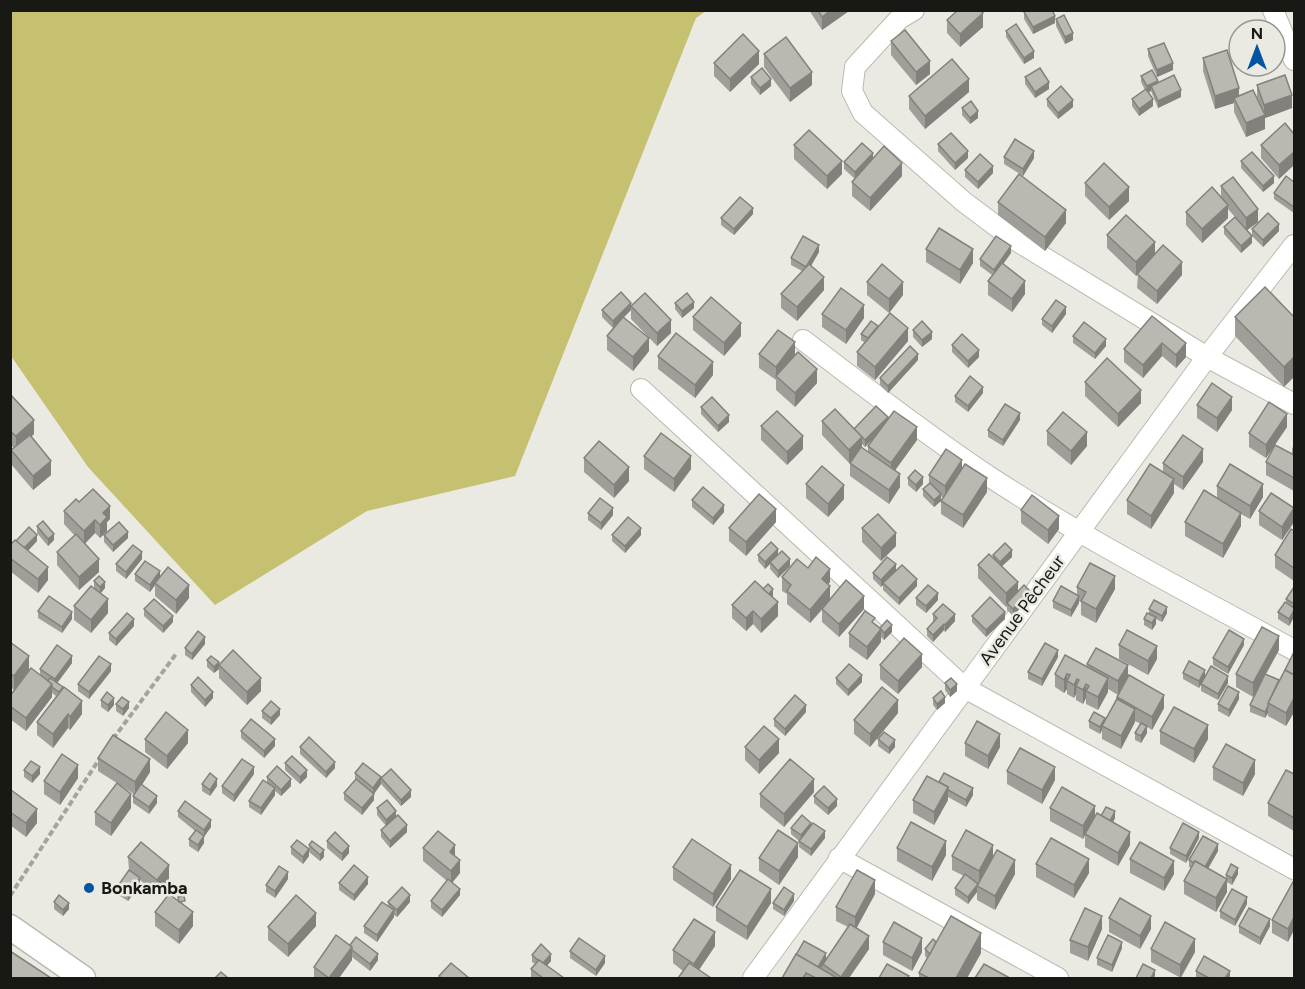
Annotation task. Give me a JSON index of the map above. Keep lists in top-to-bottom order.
{
  "streets": {
    "street": ["Avenue Pêcheur"]
  },
  "places": ["Bonkamba"],
  "north": "top"
}
